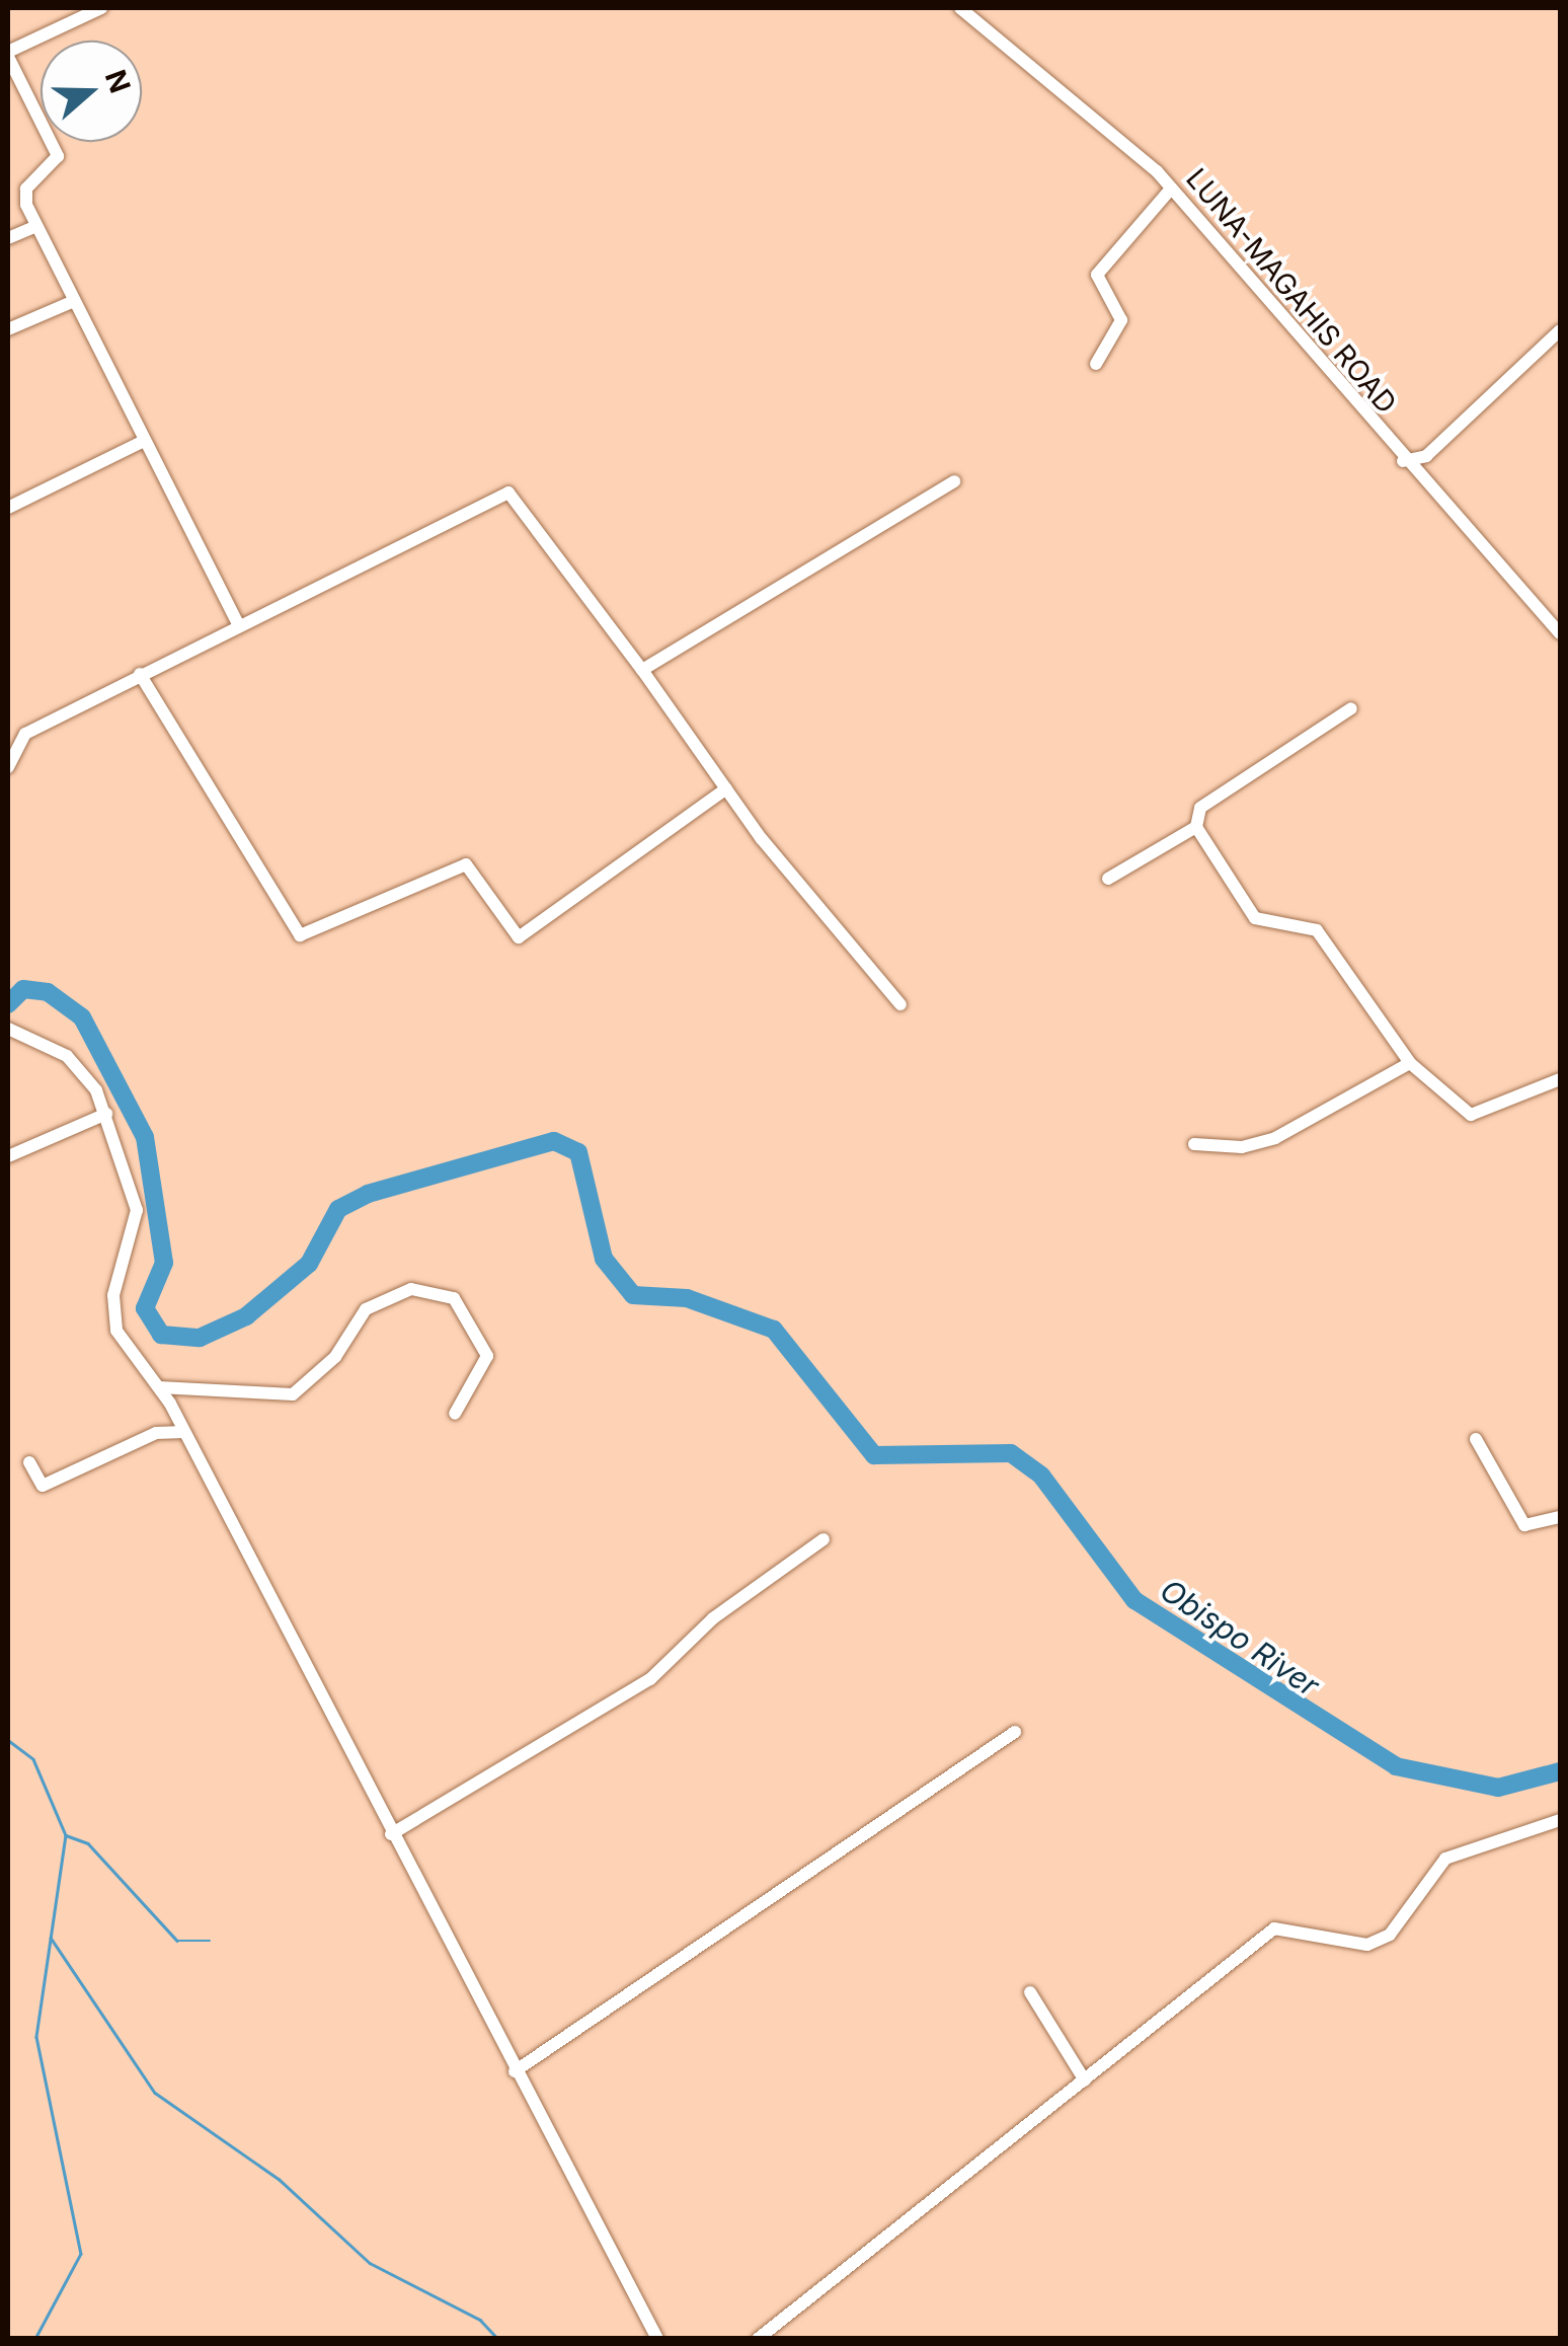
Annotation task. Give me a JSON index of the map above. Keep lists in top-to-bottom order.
{
  "streets": {
    "street": ["LUNA-MAGAHIS ROAD"]
  },
  "water": ["Obispo River"],
  "north": "right"
}
